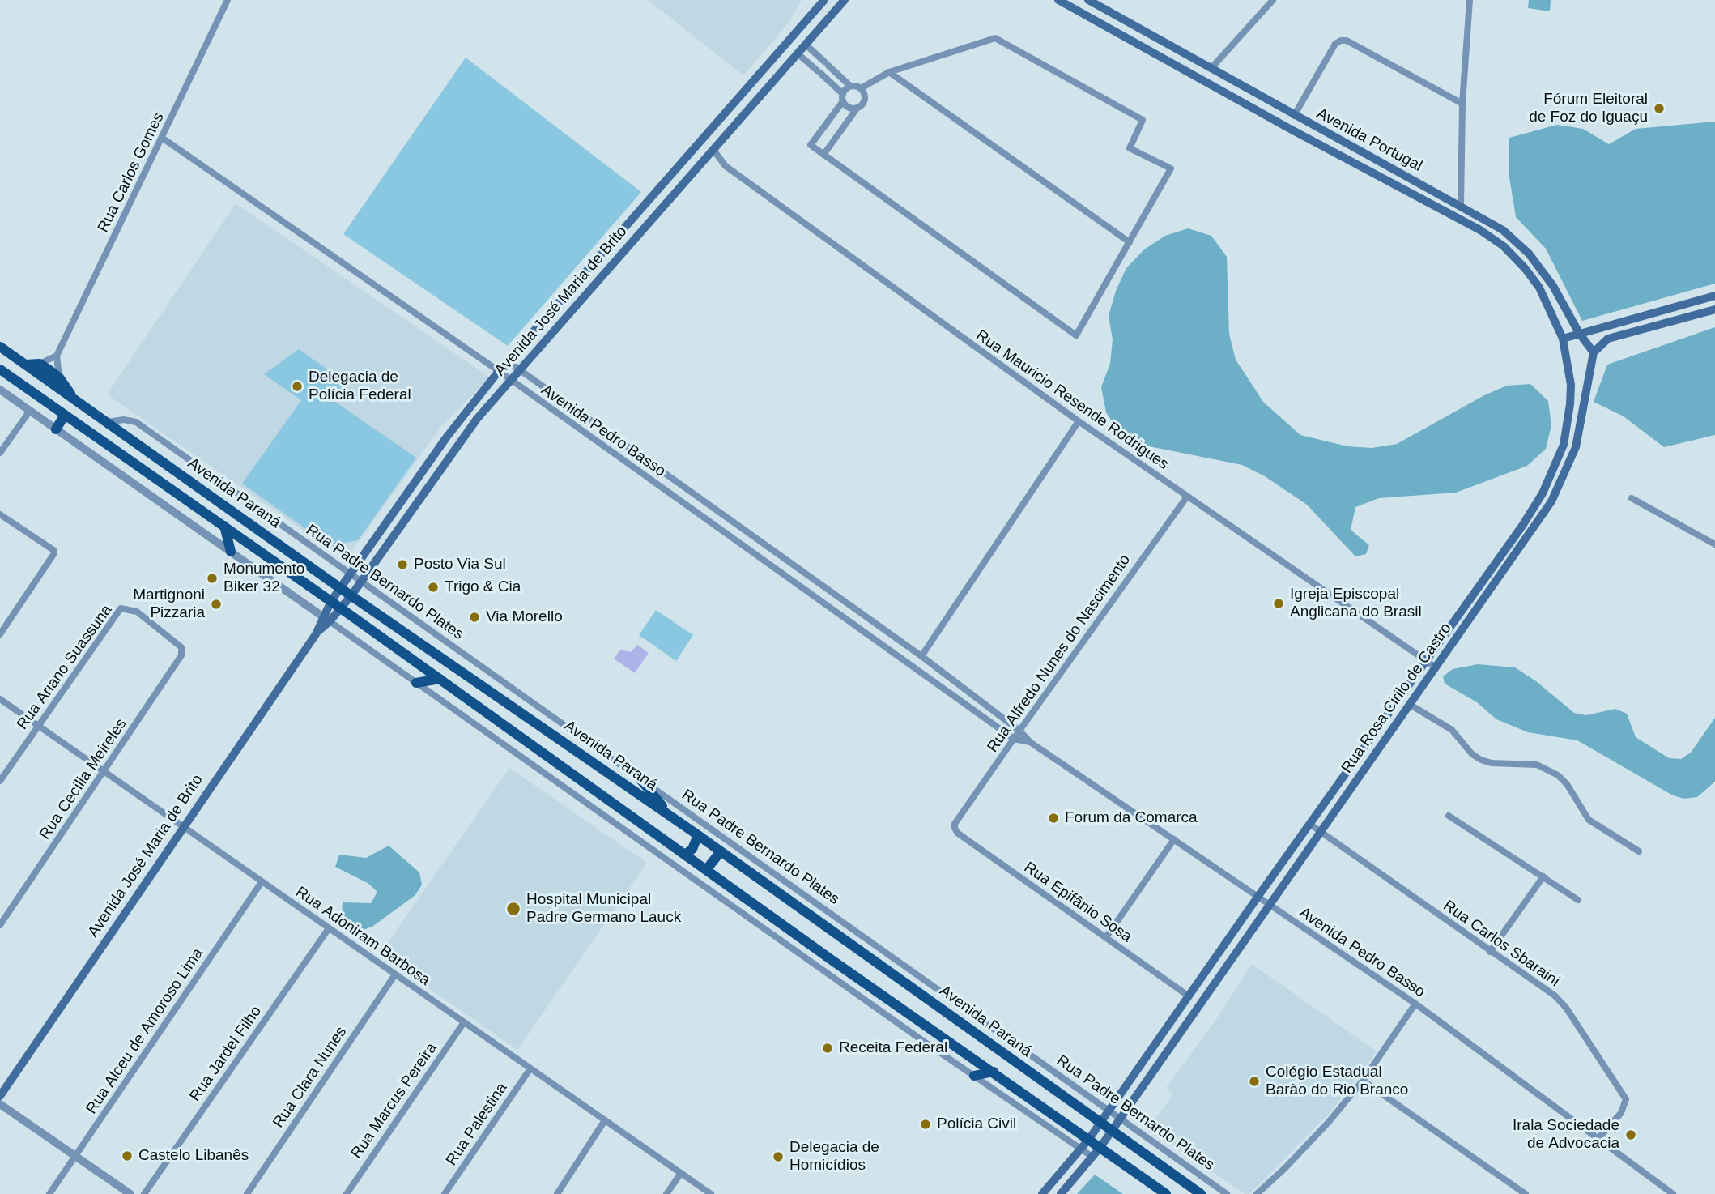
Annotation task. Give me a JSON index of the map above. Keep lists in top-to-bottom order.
{
  "streets": {
    "main road": [
      "Avenida Portugal",
      "Avenida José Maria de Brito",
      "Avenida Paraná",
      "Rua Rosa Cirilo de Castro"
    ],
    "street": [
      "Rua Carlos Gomes",
      "Rua Mauricio Resende Rodrigues",
      "Avenida Pedro Basso",
      "Rua Padre Bernardo Plates",
      "Rua Alfredo Nunes do Nascimento",
      "Rua Ariano Suassuna",
      "Rua Cecília Meireles",
      "Rua Epifânio Sosa",
      "Rua Adoniram Barbosa",
      "Rua Carlos Sbaraini",
      "Rua Alceu de Amoroso Lima",
      "Rua Jardel Filho",
      "Rua Clara Nunes",
      "Rua Marcus Pereira",
      "Rua Palestina"
    ]
  },
  "crossings": [
    ["Avenida Portugal", "Rua Mauricio Resende Rodrigues"],
    ["Avenida Portugal", "Avenida Pedro Basso"],
    ["Avenida Portugal", "Avenida Paraná"],
    ["Avenida Portugal", "Rua Padre Bernardo Plates"],
    ["Avenida Portugal", "Rua Rosa Cirilo de Castro"],
    ["Avenida Portugal", "Rua Epifânio Sosa"],
    ["Avenida Portugal", "Rua Carlos Sbaraini"],
    ["Rua Carlos Gomes", "Avenida Pedro Basso"],
    ["Avenida José Maria de Brito", "Rua Mauricio Resende Rodrigues"],
    ["Avenida José Maria de Brito", "Avenida Pedro Basso"],
    ["Avenida José Maria de Brito", "Avenida Paraná"],
    ["Avenida José Maria de Brito", "Rua Padre Bernardo Plates"],
    ["Avenida José Maria de Brito", "Rua Adoniram Barbosa"],
    ["Rua Mauricio Resende Rodrigues", "Rua Alfredo Nunes do Nascimento"],
    ["Rua Mauricio Resende Rodrigues", "Rua Rosa Cirilo de Castro"],
    ["Avenida Pedro Basso", "Rua Alfredo Nunes do Nascimento"],
    ["Avenida Pedro Basso", "Rua Rosa Cirilo de Castro"],
    ["Avenida Pedro Basso", "Rua Carlos Sbaraini"],
    ["Avenida Paraná", "Rua Padre Bernardo Plates"],
    ["Avenida Paraná", "Rua Rosa Cirilo de Castro"],
    ["Rua Padre Bernardo Plates", "Rua Rosa Cirilo de Castro"],
    ["Rua Alfredo Nunes do Nascimento", "Rua Epifânio Sosa"],
    ["Rua Ariano Suassuna", "Rua Cecília Meireles"],
    ["Rua Ariano Suassuna", "Rua Adoniram Barbosa"],
    ["Rua Rosa Cirilo de Castro", "Rua Carlos Sbaraini"],
    ["Rua Cecília Meireles", "Rua Adoniram Barbosa"],
    ["Rua Adoniram Barbosa", "Rua Alceu de Amoroso Lima"],
    ["Rua Adoniram Barbosa", "Rua Jardel Filho"],
    ["Rua Adoniram Barbosa", "Rua Clara Nunes"],
    ["Rua Adoniram Barbosa", "Rua Marcus Pereira"],
    ["Rua Adoniram Barbosa", "Rua Palestina"]
  ],
  "places": [
    "Fórum Eleitoral de Foz do Iguaçu",
    "Delegacia de Polícia Federal",
    "Posto Via Sul",
    "Monumento Biker 32",
    "Trigo & Cia",
    "Igreja Episcopal Anglicana do Brasil",
    "Martignoni Pizzaria",
    "Via Morello",
    "Forum da Comarca",
    "Hospital Municipal Padre Germano Lauck",
    "Receita Federal",
    "Colégio Estadual Barão do Rio Branco",
    "Polícia Civil",
    "Irala Sociedade de Advocacia",
    "Castelo Libanês",
    "Delegacia de Homicídios"
  ]
}
